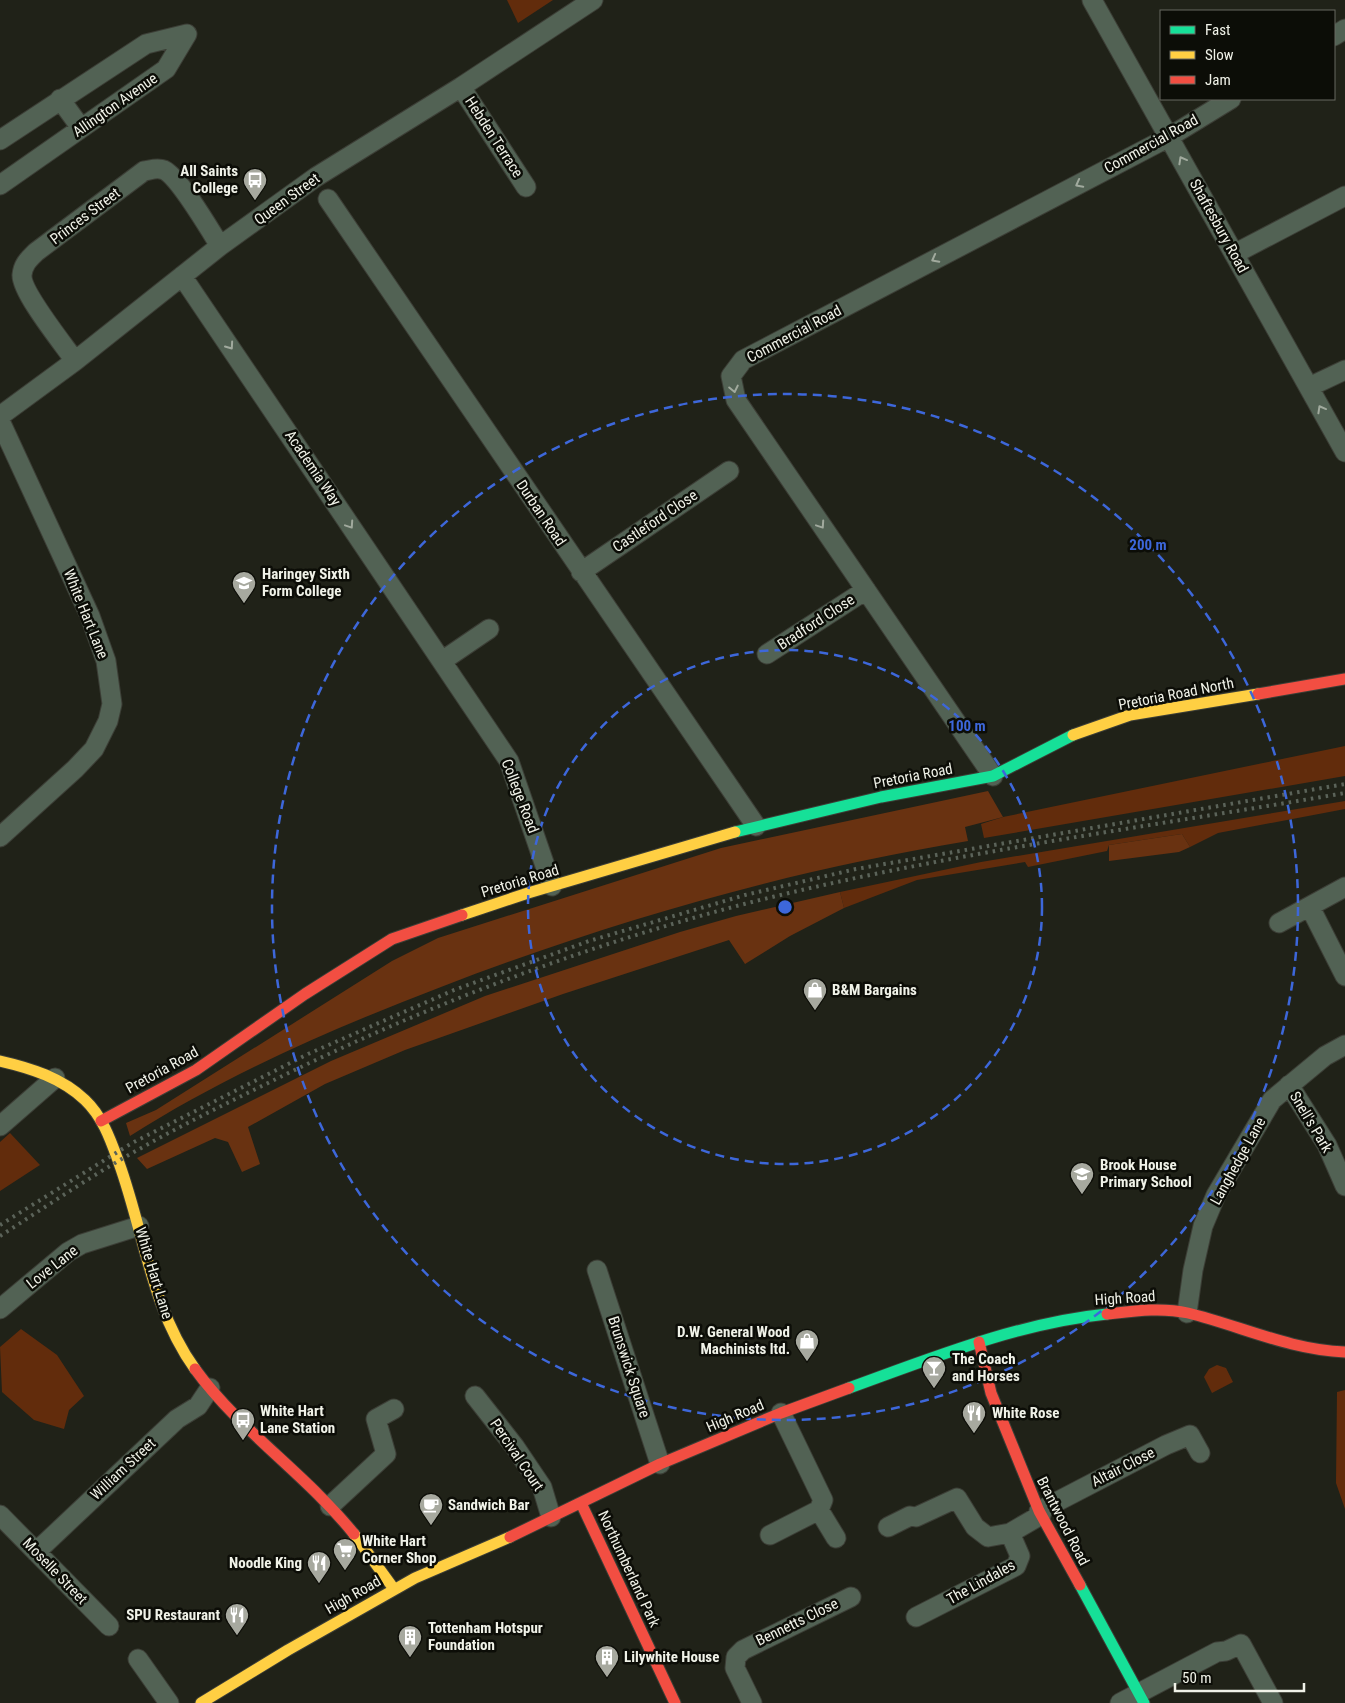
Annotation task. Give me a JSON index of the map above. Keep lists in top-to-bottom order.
{
  "streets": {
    "street": [
      "Allington Avenue",
      "Hebden Terrace",
      "Commercial Road",
      "Queen Street",
      "Princes Street",
      "Shaftesbury Road",
      "Academia Way",
      "Durban Road",
      "Castleford Close",
      "White Hart Lane",
      "Bradford Close",
      "Pretoria Road North",
      "Pretoria Road",
      "College Road",
      "Snell's Park",
      "Langhedge Lane",
      "Love Lane",
      "High Road",
      "Brunswick Square",
      "Percival Court",
      "Altair Close",
      "William Street",
      "Brantwood Road",
      "Northumberland Park",
      "Moselle Street",
      "The Lindales",
      "Bennetts Close"
    ]
  },
  "crossings": [
    ["Hebden Terrace", "Queen Street"],
    ["Commercial Road", "Shaftesbury Road"],
    ["Commercial Road", "Bradford Close"],
    ["Commercial Road", "Pretoria Road North"],
    ["Commercial Road", "Pretoria Road"],
    ["Queen Street", "Princes Street"],
    ["Queen Street", "Academia Way"],
    ["Academia Way", "College Road"],
    ["Durban Road", "Castleford Close"],
    ["Durban Road", "Pretoria Road"],
    ["White Hart Lane", "Pretoria Road"],
    ["White Hart Lane", "Love Lane"],
    ["White Hart Lane", "High Road"],
    ["White Hart Lane", "William Street"],
    ["Pretoria Road North", "Pretoria Road"],
    ["Pretoria Road", "College Road"],
    ["Snell's Park", "Langhedge Lane"],
    ["Langhedge Lane", "High Road"],
    ["High Road", "Brunswick Square"],
    ["High Road", "Percival Court"],
    ["High Road", "Brantwood Road"],
    ["High Road", "Northumberland Park"],
    ["Altair Close", "Brantwood Road"],
    ["William Street", "Moselle Street"]
  ],
  "one_way": ["Shaftesbury Road", "Academia Way"],
  "places": {
    "bus stop": ["All Saints College", "White Hart Lane Station"],
    "school or university": ["Haringey Sixth Form College", "Brook House Primary School"],
    "shop": ["B&M Bargains", "D.W. General Wood Machinists ltd."],
    "bar": ["The Coach and Horses"],
    "restaurant": ["White Rose", "Noodle King", "SPU Restaurant"],
    "cafe": ["Sandwich Bar"],
    "supermarket": ["White Hart Corner Shop"],
    "building": ["Tottenham Hotspur Foundation", "Lilywhite House"]
  },
  "legend": ["Fast", "Slow", "Jam"],
  "scale_bar": "50 m",
  "rings": ["200 m", "100 m"]
}
